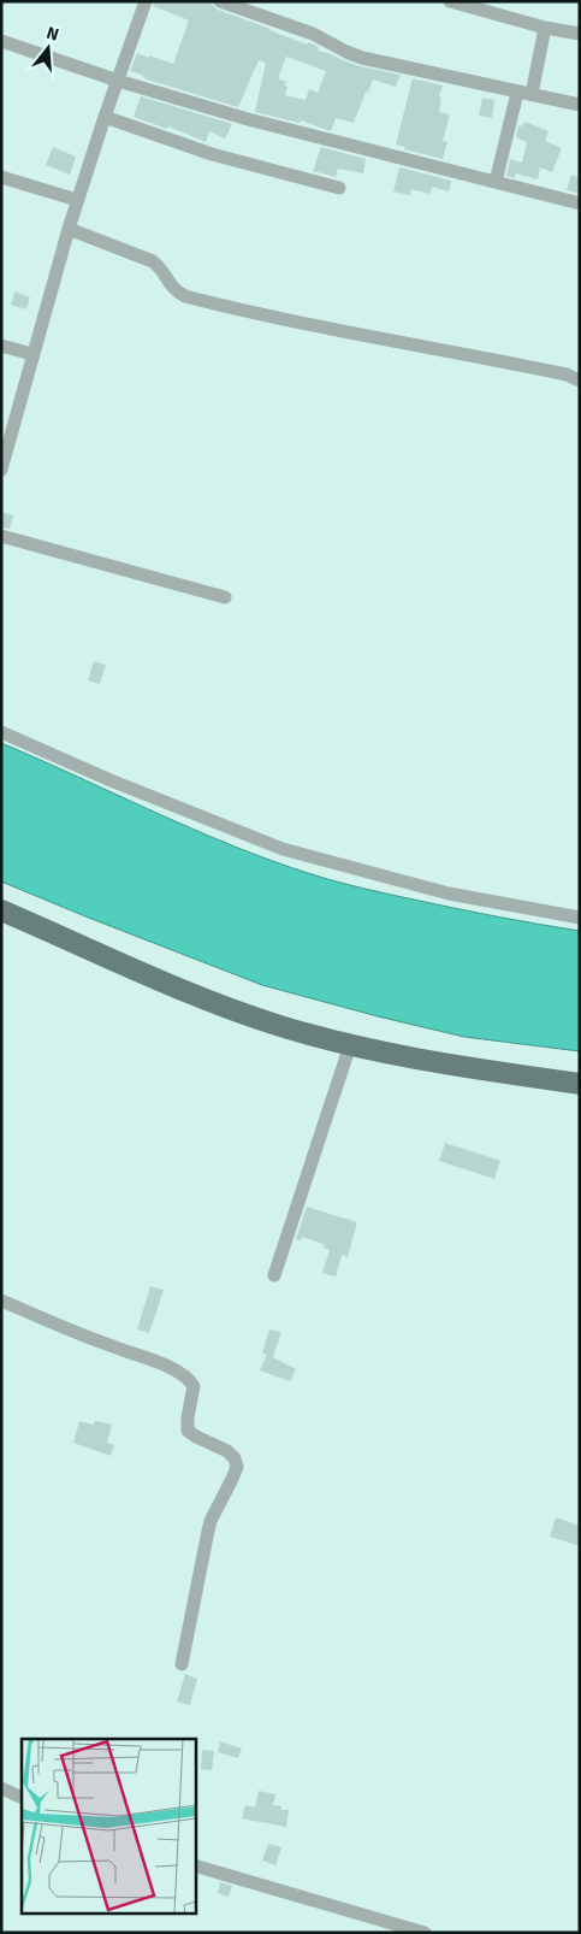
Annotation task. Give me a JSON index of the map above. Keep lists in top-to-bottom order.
{
  "north": "top"
}
